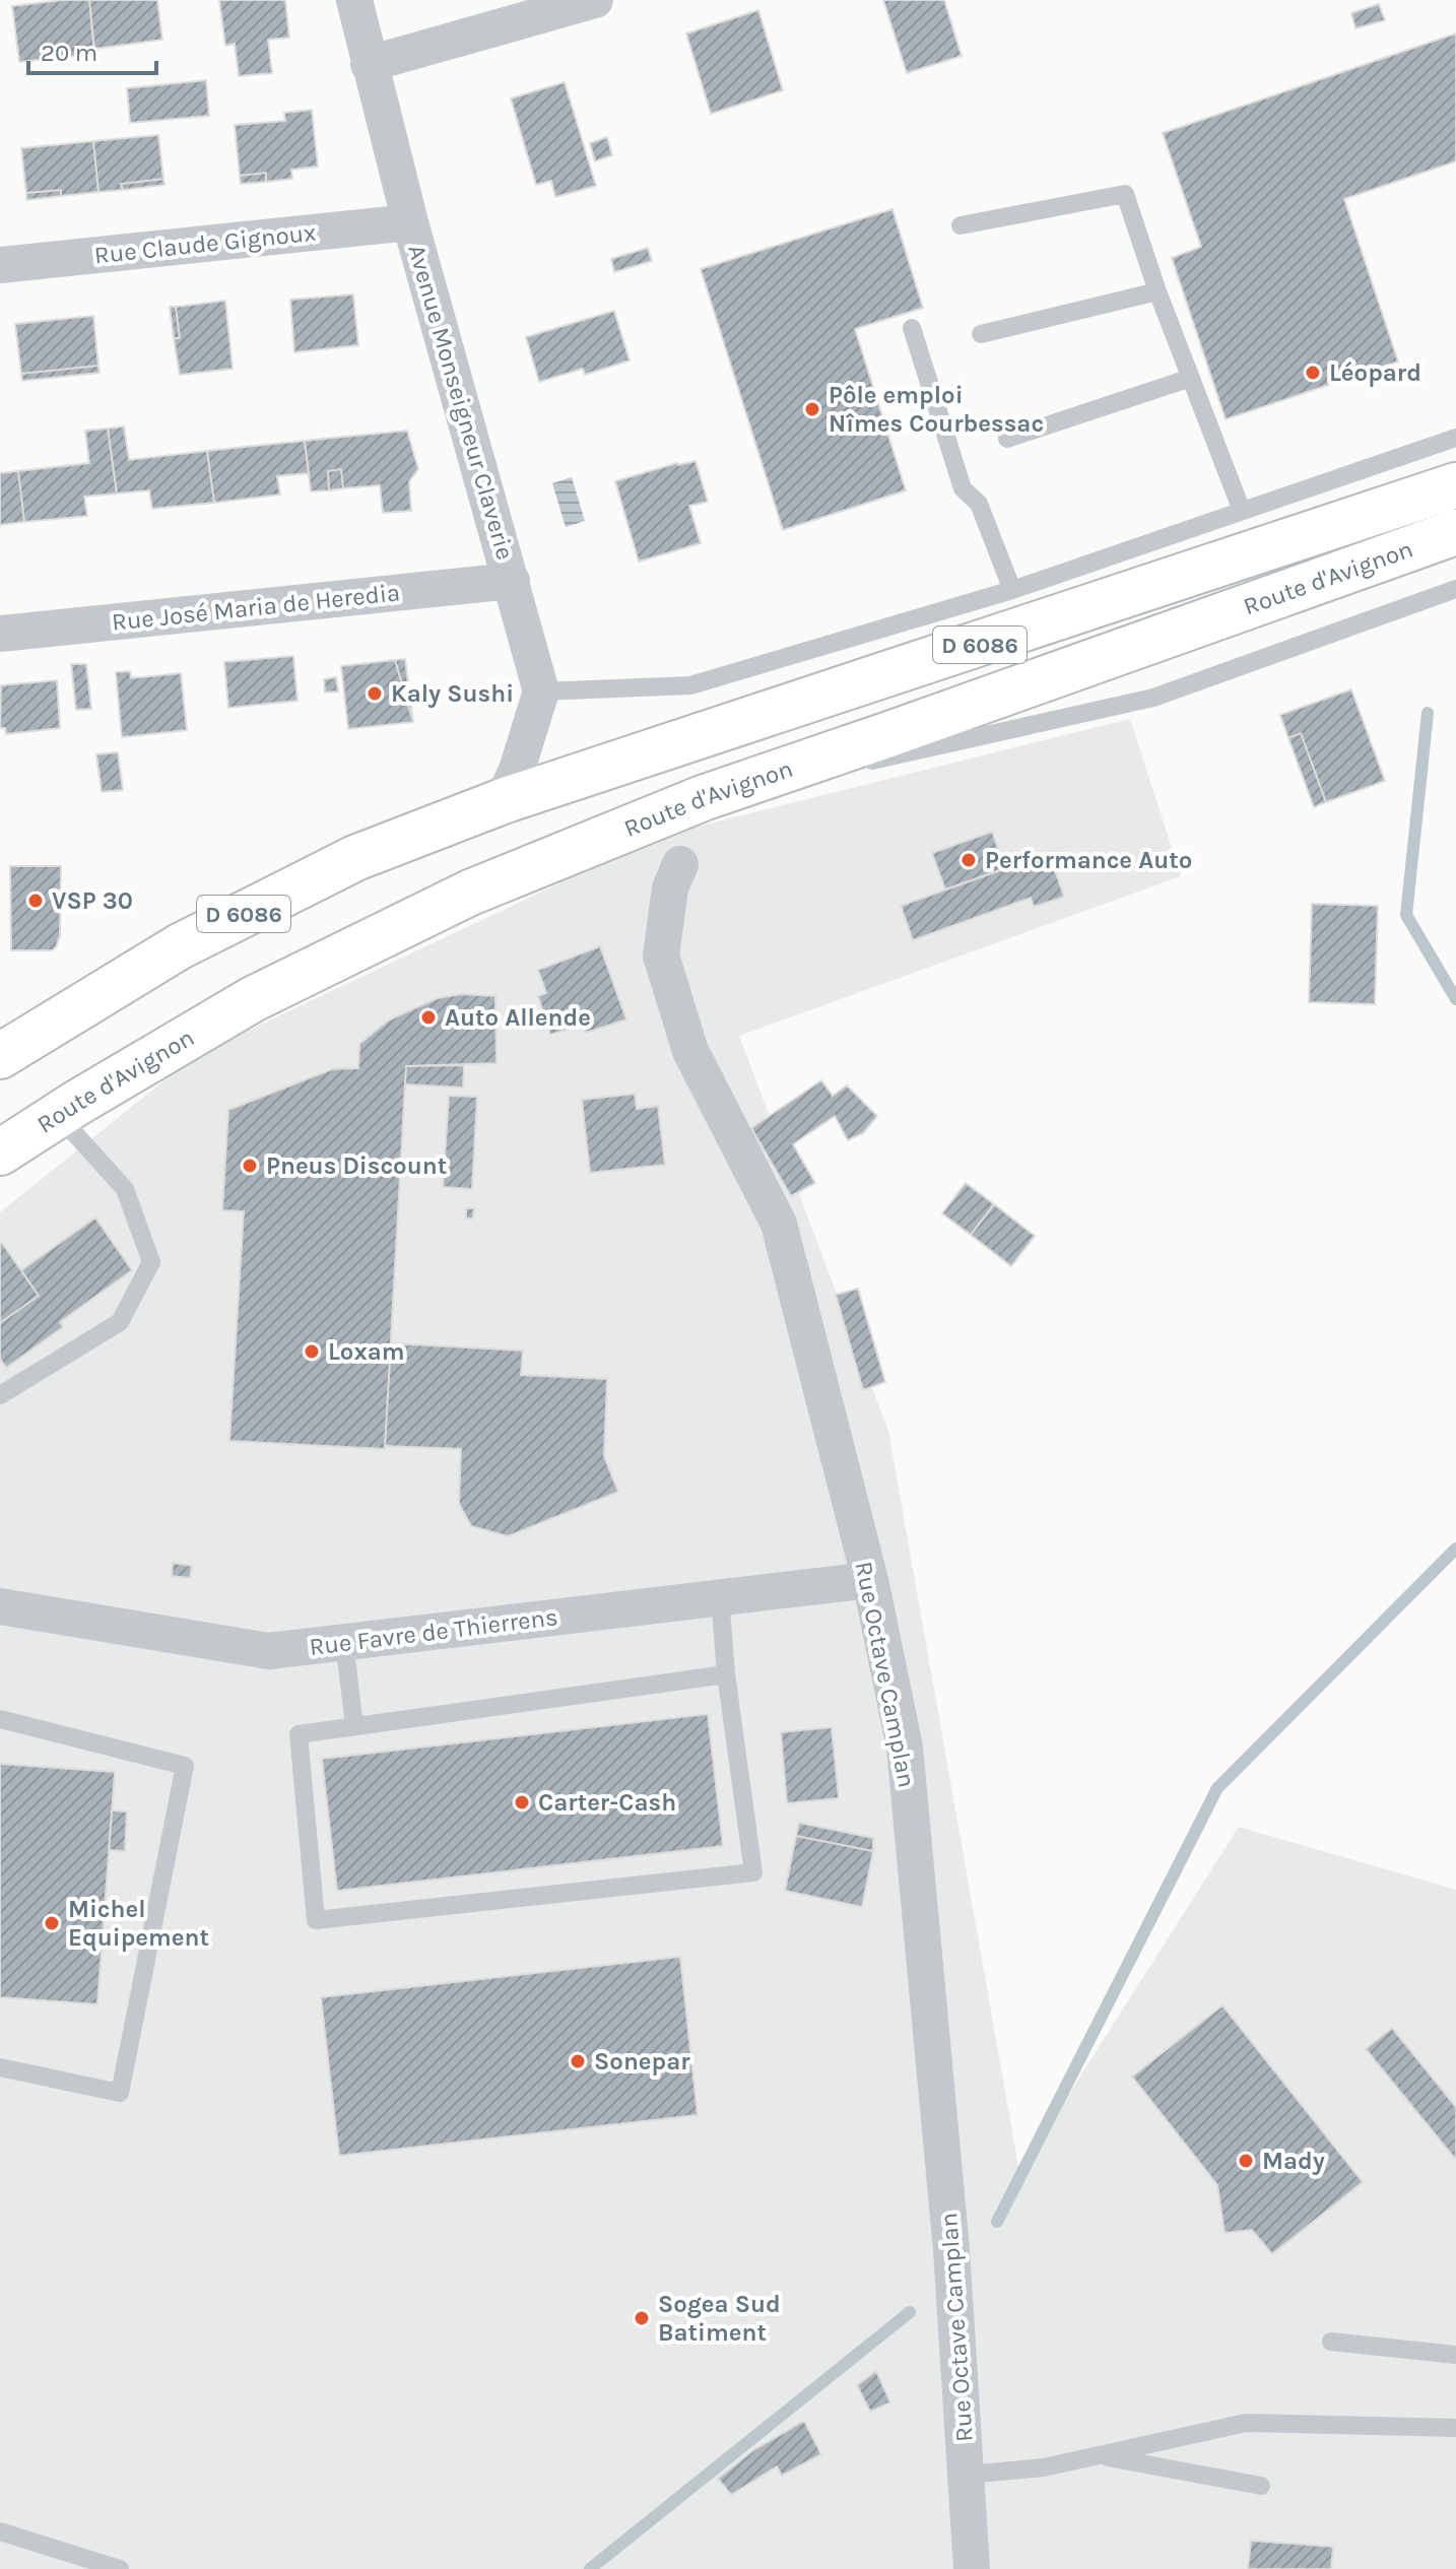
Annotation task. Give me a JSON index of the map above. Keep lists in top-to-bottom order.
{
  "streets": {
    "main road": ["Route d'Avignon", "D 6086"],
    "street": [
      "Rue Claude Gignoux",
      "Avenue Monseigneur Claverie",
      "Rue José Maria de Heredia",
      "Rue Favre de Thierrens",
      "Rue Octave Camplan"
    ]
  },
  "crossings": [
    ["Rue Claude Gignoux", "Avenue Monseigneur Claverie"],
    ["Avenue Monseigneur Claverie", "Rue José Maria de Heredia"],
    ["Rue Favre de Thierrens", "Rue Octave Camplan"]
  ],
  "places": [
    "Léopard",
    "Pôle emploi Nîmes Courbessac",
    "Kaly Sushi",
    "Performance Auto",
    "VSP 30",
    "Auto Allende",
    "Pneus Discount",
    "Loxam",
    "Carter-Cash",
    "Michel Equipement",
    "Sonepar",
    "Mady",
    "Sogea Sud Batiment"
  ],
  "scale_bar": "20 m"
}
